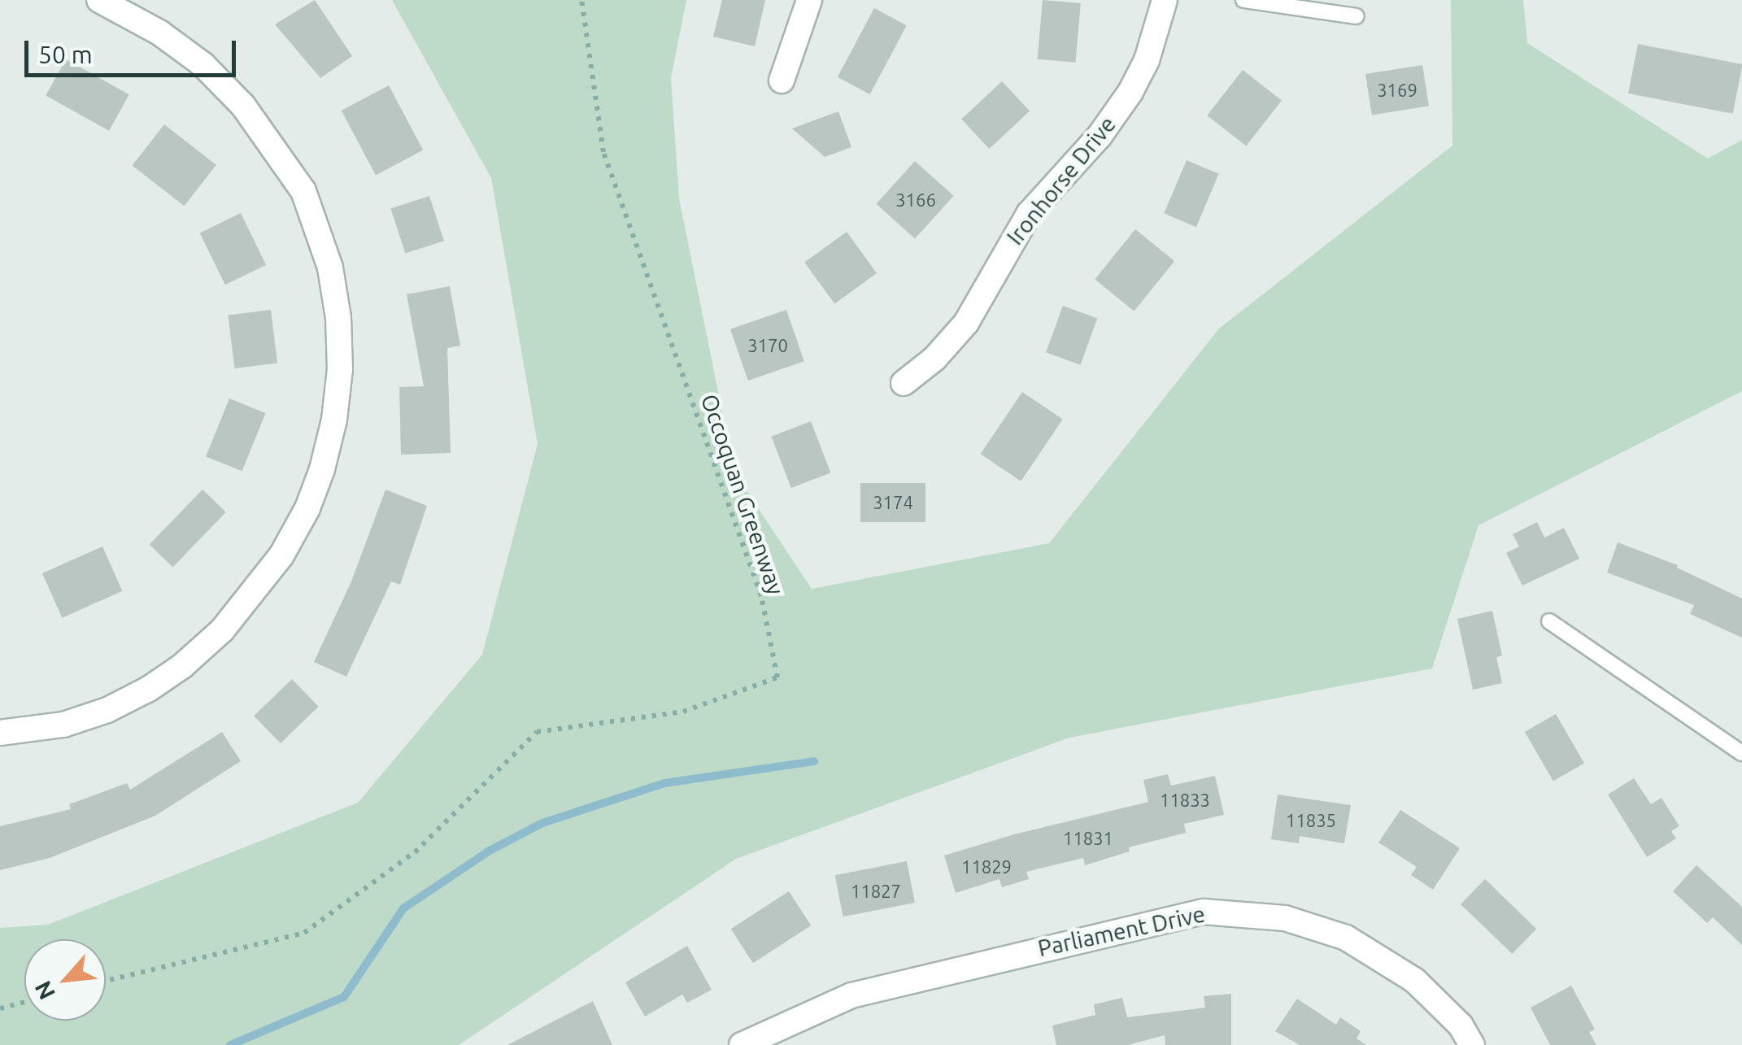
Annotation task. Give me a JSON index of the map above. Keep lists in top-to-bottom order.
{
  "streets": {
    "street": ["Ironhorse Drive", "Parliament Drive"],
    "path": ["Occoquan Greenway"]
  },
  "house_numbers": [
    "3169",
    "3166",
    "3170",
    "3174",
    "11833",
    "11835",
    "11831",
    "11829",
    "11827"
  ],
  "scale_bar": "50 m",
  "north": "bottom left"
}
